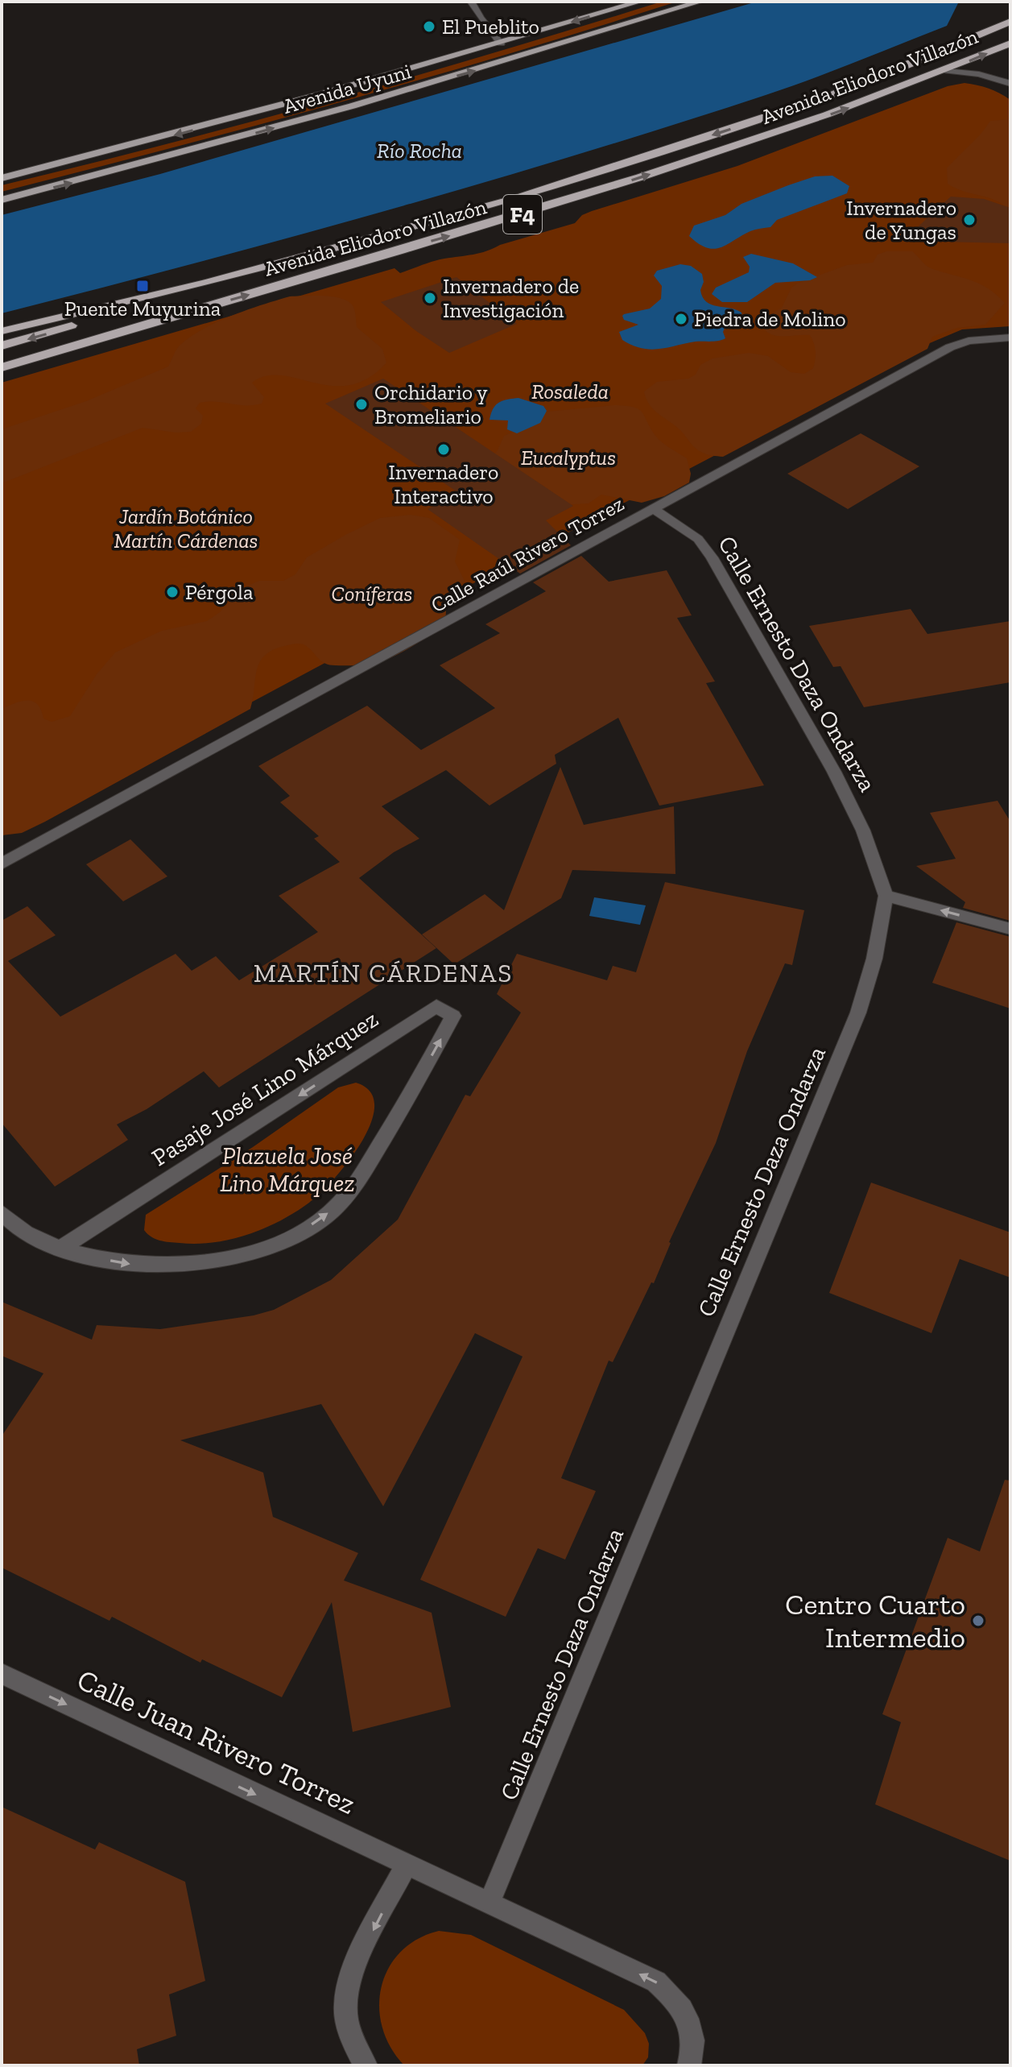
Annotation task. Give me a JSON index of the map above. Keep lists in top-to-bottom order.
{
  "streets": {
    "highway": ["Avenida Eliodoro Villazón", "F4"],
    "main road": ["Avenida Uyuni"],
    "street": [
      "Calle Raúl Rivero Torrez",
      "Calle Ernesto Daza Ondarza",
      "Pasaje José Lino Márquez",
      "Calle Juan Rivero Torrez"
    ]
  },
  "crossings": [
    ["Avenida Eliodoro Villazón", "F4"],
    ["Calle Raúl Rivero Torrez", "Calle Ernesto Daza Ondarza"],
    ["Calle Ernesto Daza Ondarza", "Calle Juan Rivero Torrez"]
  ],
  "districts": ["MARTÍN CÁRDENAS"],
  "water": ["Río Rocha"],
  "parks": [
    "Rosaleda",
    "Eucalyptus",
    "Jardín Botánico Martín Cárdenas",
    "Coníferas",
    "Plazuela José Lino Márquez"
  ],
  "places": {
    "other": [
      "El Pueblito",
      "Invernadero de Yungas",
      "Invernadero de Investigación",
      "Piedra de Molino",
      "Orchidario y Bromeliario",
      "Invernadero Interactivo",
      "Pérgola",
      "Centro Cuarto Intermedio"
    ],
    "transit": ["Puente Muyurina"]
  }
}
